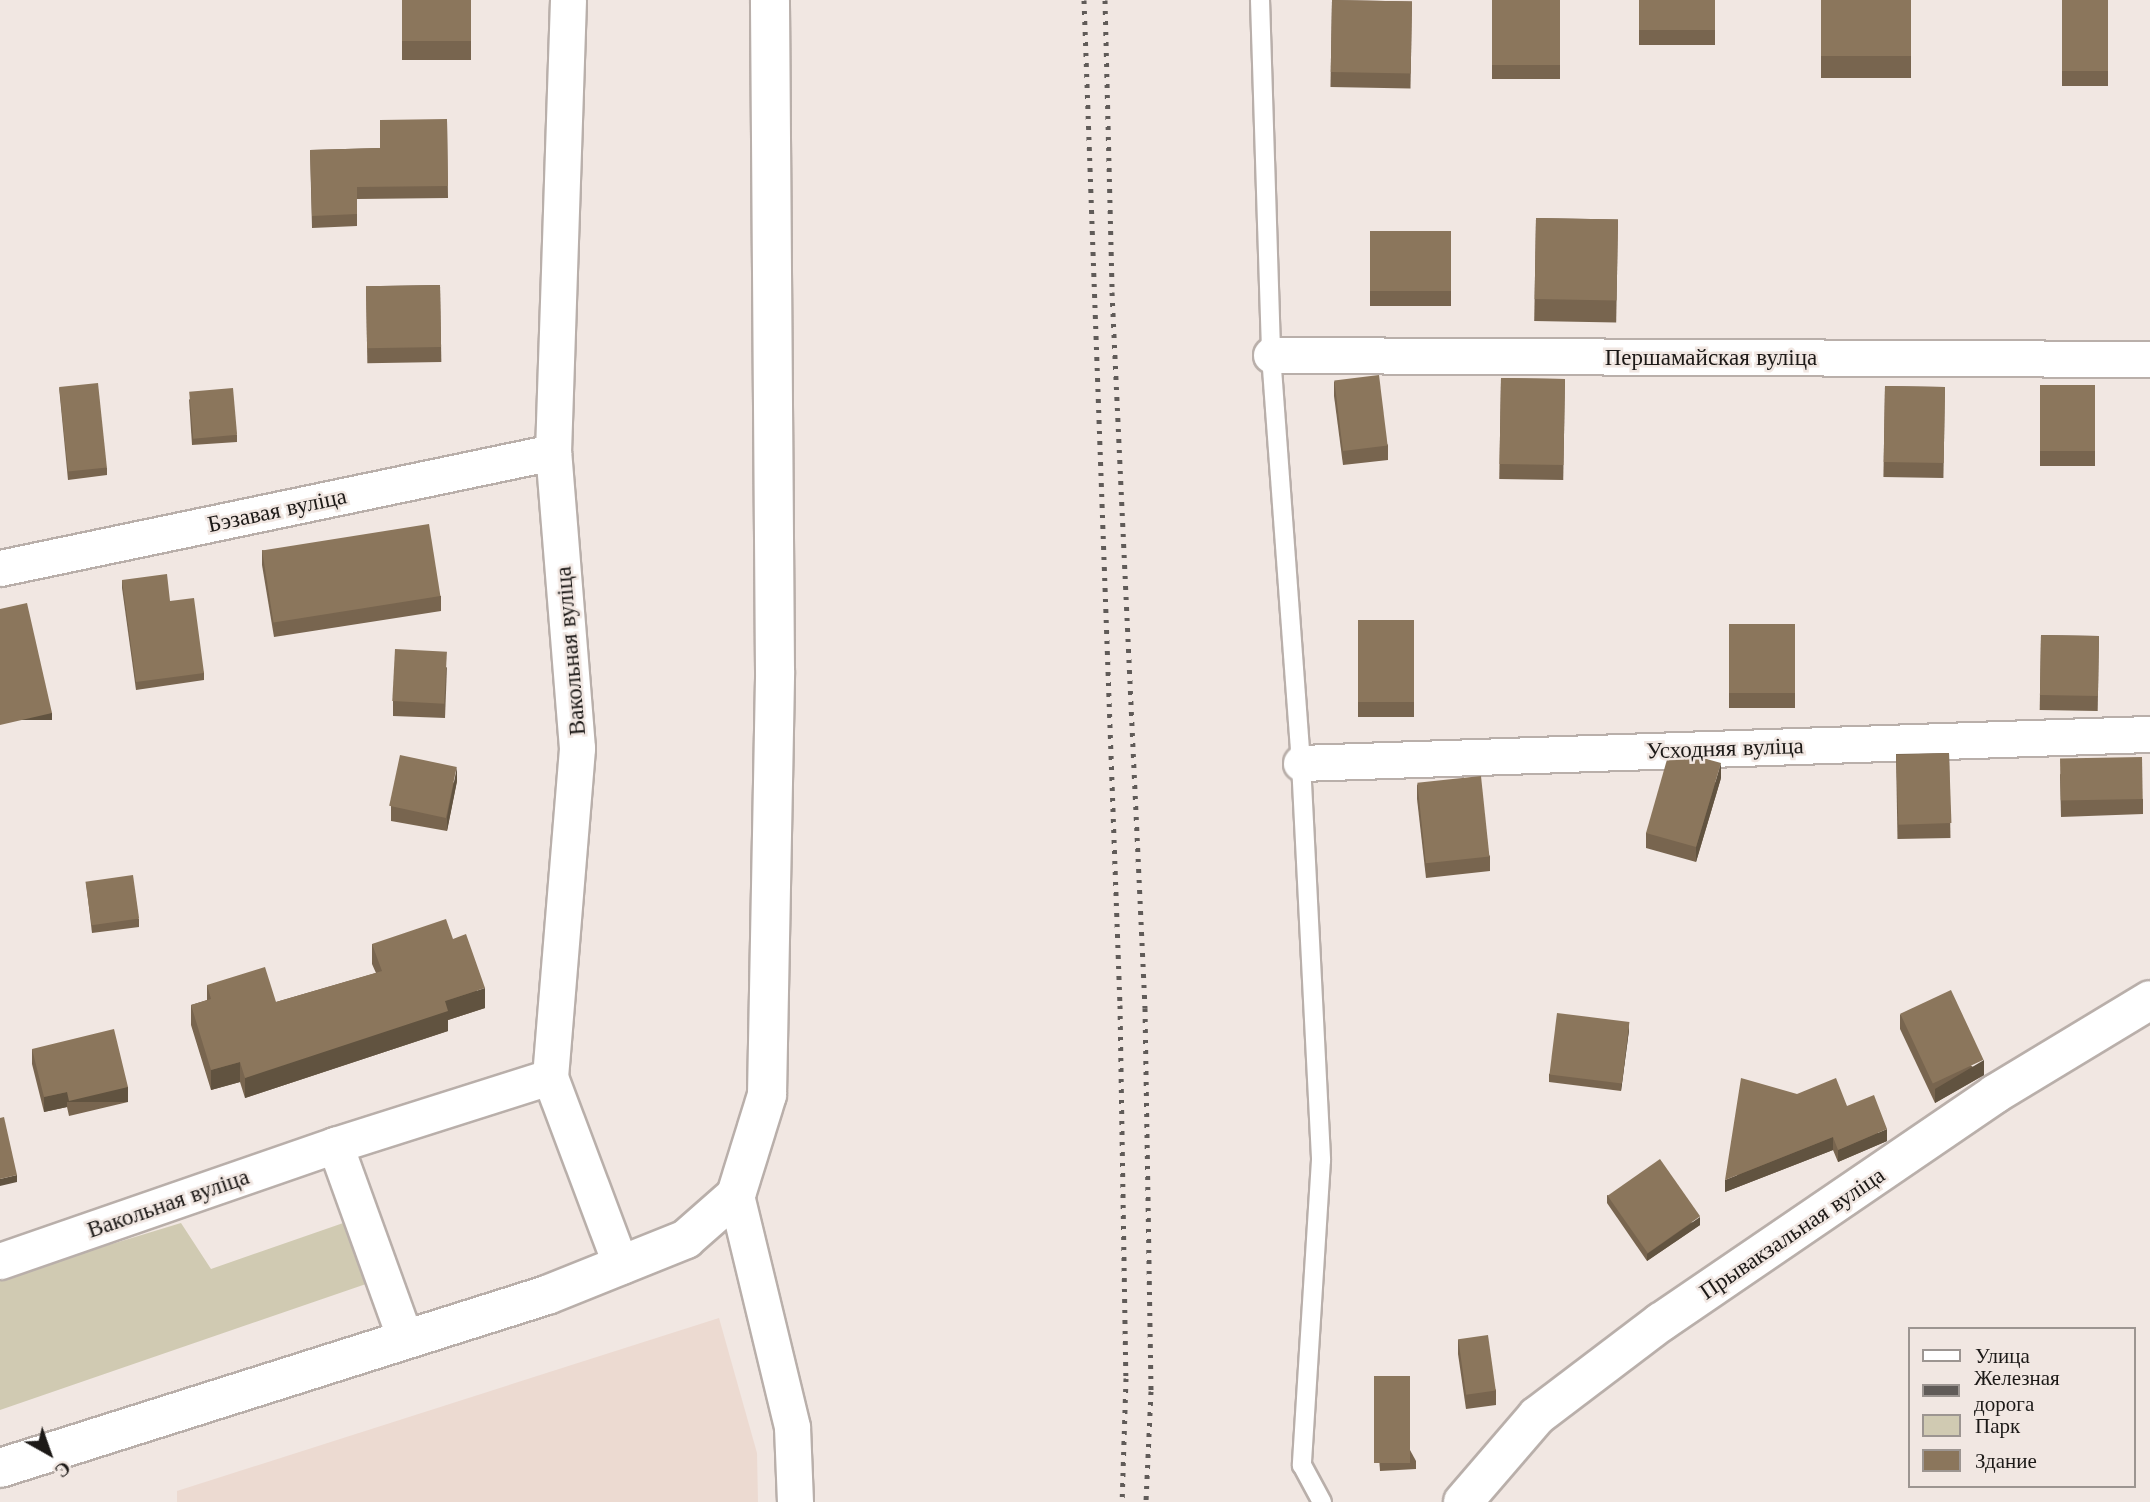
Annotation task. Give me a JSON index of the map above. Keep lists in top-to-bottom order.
{
  "streets": {
    "main road": ["Прывакзальная вуліца"],
    "street": [
      "Першамайская вуліца",
      "Бэзавая вуліца",
      "Вакольная вуліца",
      "Усходняя вуліца"
    ]
  },
  "crossings": [
    ["Бэзавая вуліца", "Вакольная вуліца"]
  ],
  "legend": [
    "Улица",
    "Железная дорога",
    "Парк",
    "Здание"
  ],
  "north": "bottom right"
}
